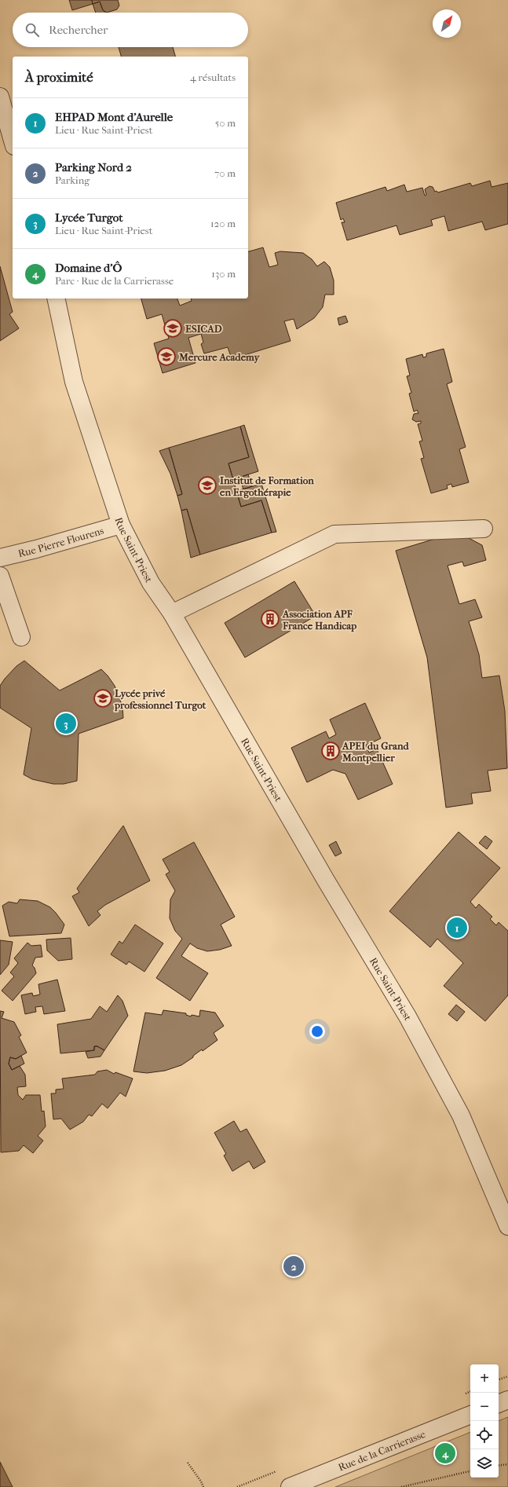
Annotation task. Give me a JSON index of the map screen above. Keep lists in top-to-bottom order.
{
  "streets": {
    "street": ["Rue Pierre Flourens", "Rue Saint-Priest", "Rue de la Carrierasse"]
  },
  "crossings": [
    ["Rue Pierre Flourens", "Rue Saint-Priest"]
  ],
  "places": {
    "school or university": [
      "ESICAD",
      "Mercure Academy",
      "Institut de Formation en Ergothérapie",
      "Lycée privé professionnel Turgot"
    ],
    "building": ["Association APF France Handicap", "APEI du Grand Montpellier"]
  },
  "north": "top right",
  "page": {
    "search": "Rechercher",
    "heading": ["À proximité", "4 résultats"],
    "list": [
      {
        "mark": "1",
        "name": "EHPAD Mont d'Aurelle",
        "note": "Lieu · Rue Saint-Priest",
        "value": "50 m"
      },
      {
        "mark": "2",
        "name": "Parking Nord 2",
        "note": "Parking",
        "value": "70 m"
      },
      {
        "mark": "3",
        "name": "Lycée Turgot",
        "note": "Lieu · Rue Saint-Priest",
        "value": "120 m"
      },
      {
        "mark": "4",
        "name": "Domaine d'Ô",
        "note": "Parc · Rue de la Carrierasse",
        "value": "130 m"
      }
    ],
    "pins": [
      "3",
      "1",
      "2",
      "4"
    ],
    "map_buttons": ["+", "−"]
  }
}
